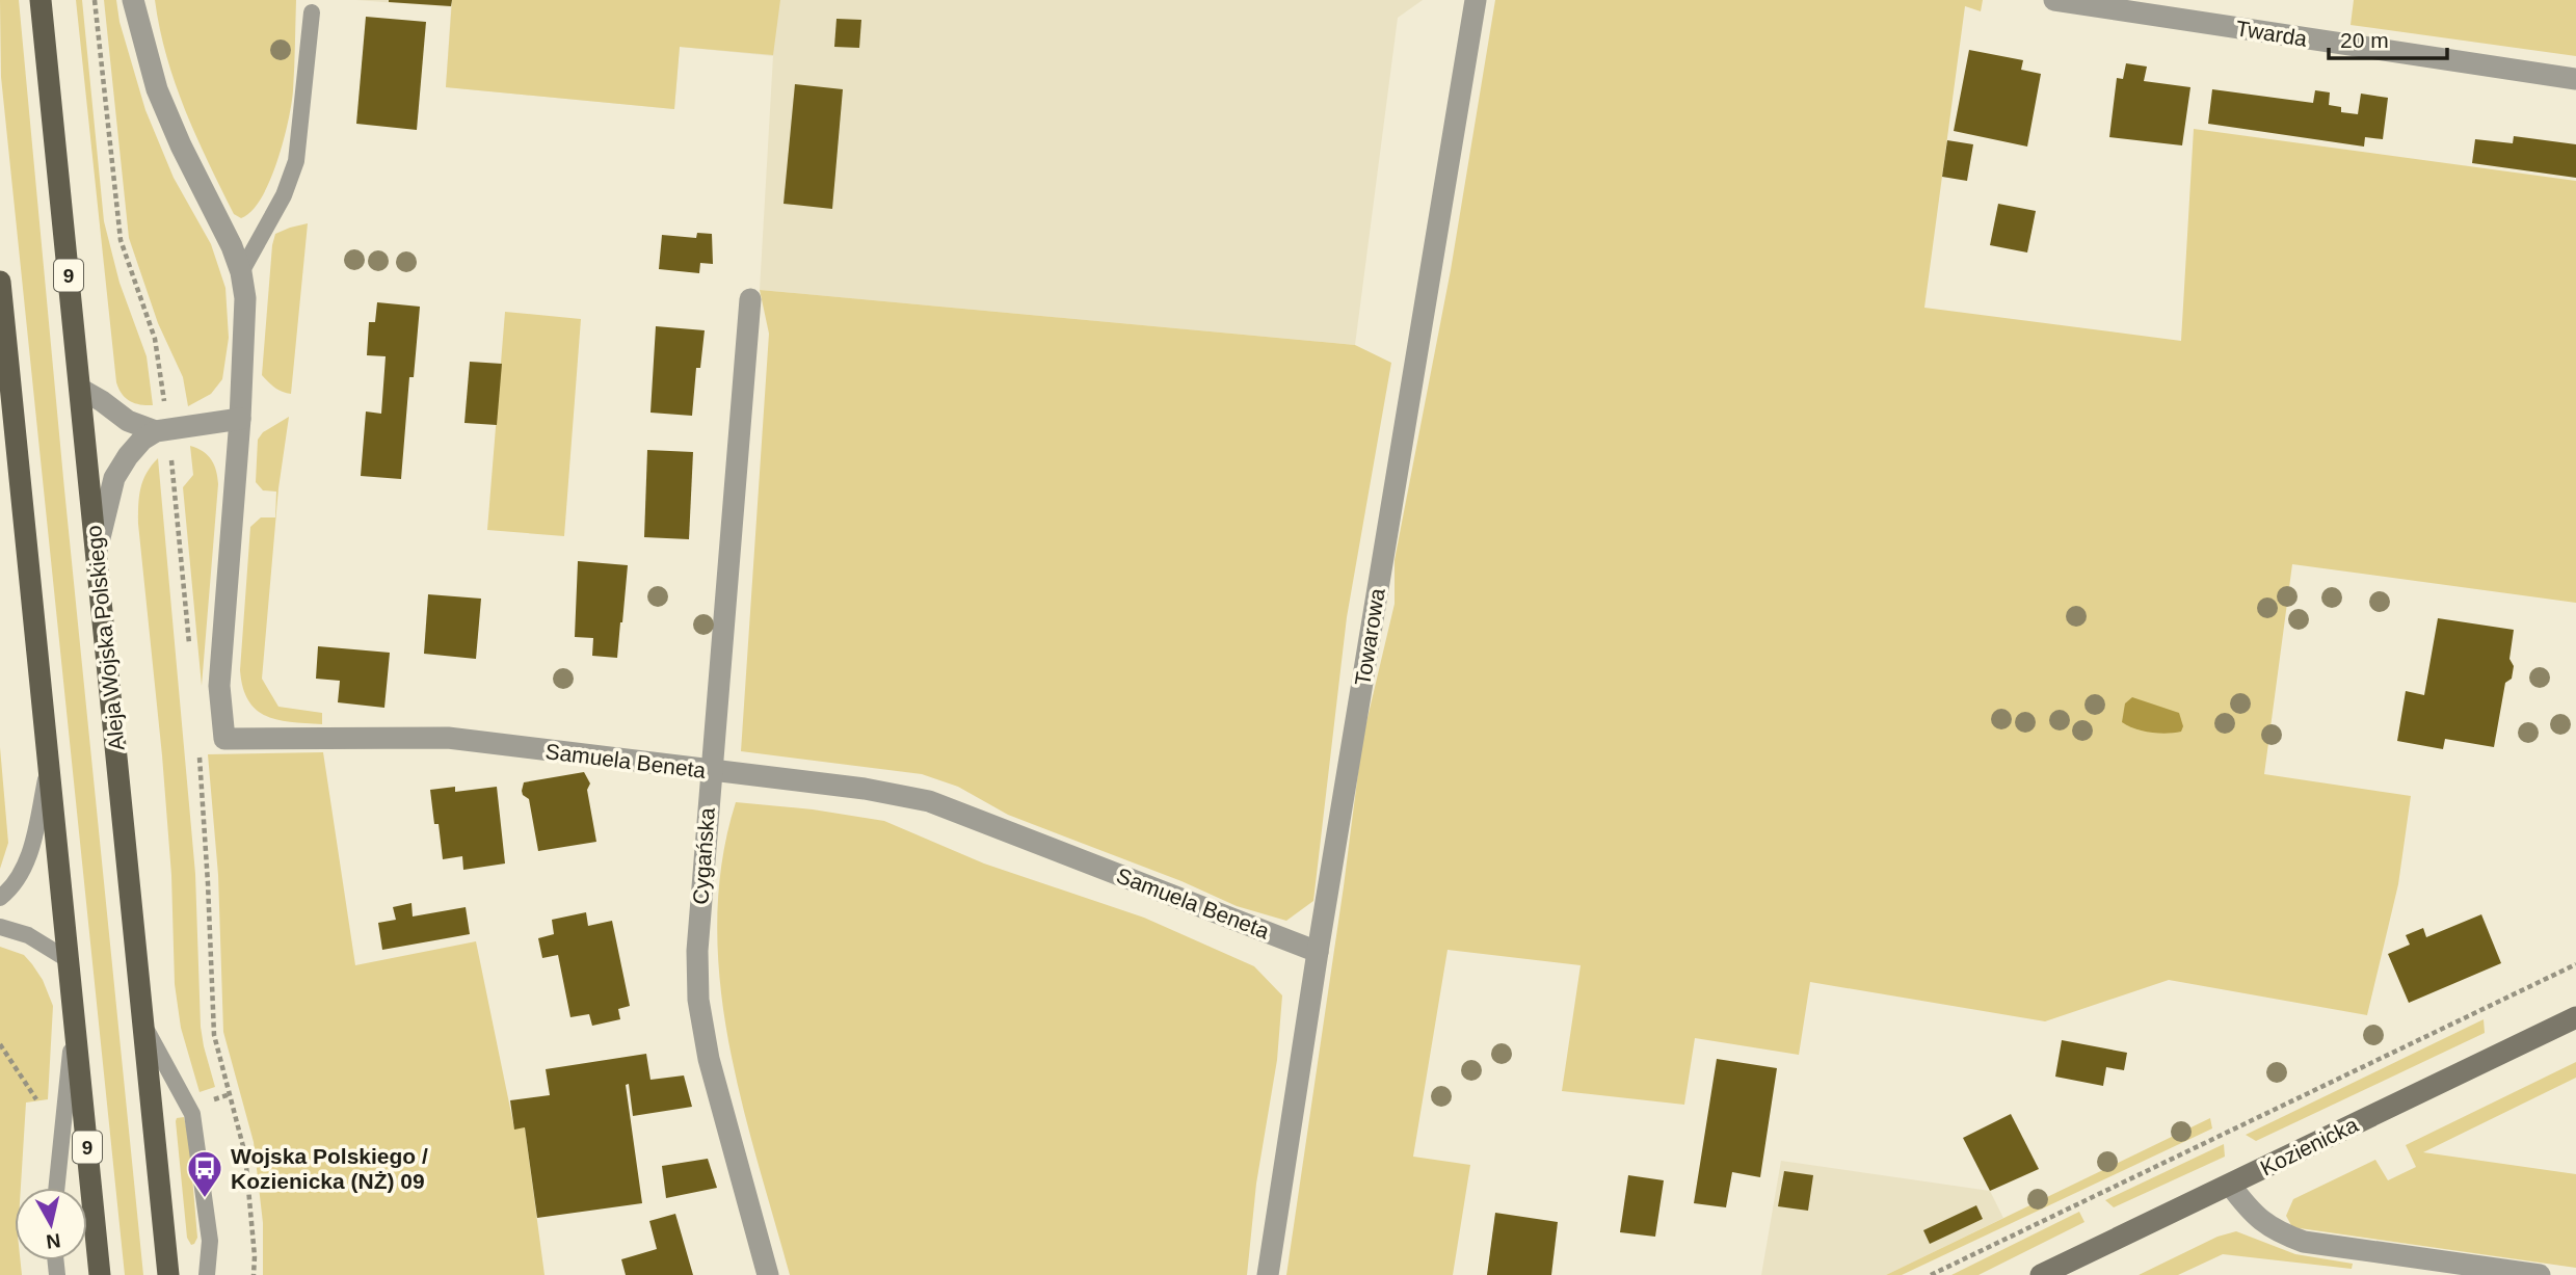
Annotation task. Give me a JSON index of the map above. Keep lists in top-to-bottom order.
{
  "streets": {
    "main road": ["9", "Aleja Wojska Polskiego", "Kozienicka"],
    "street": [
      "Twarda",
      "Towarowa",
      "Samuela Beneta",
      "Cygańska"
    ]
  },
  "crossings": [
    ["Towarowa", "Samuela Beneta"],
    ["Samuela Beneta", "Cygańska"]
  ],
  "places": {
    "bus stop": ["Wojska Polskiego / Kozienicka (NŻ) 09"]
  },
  "scale_bar": "20 m",
  "north": "bottom"
}
